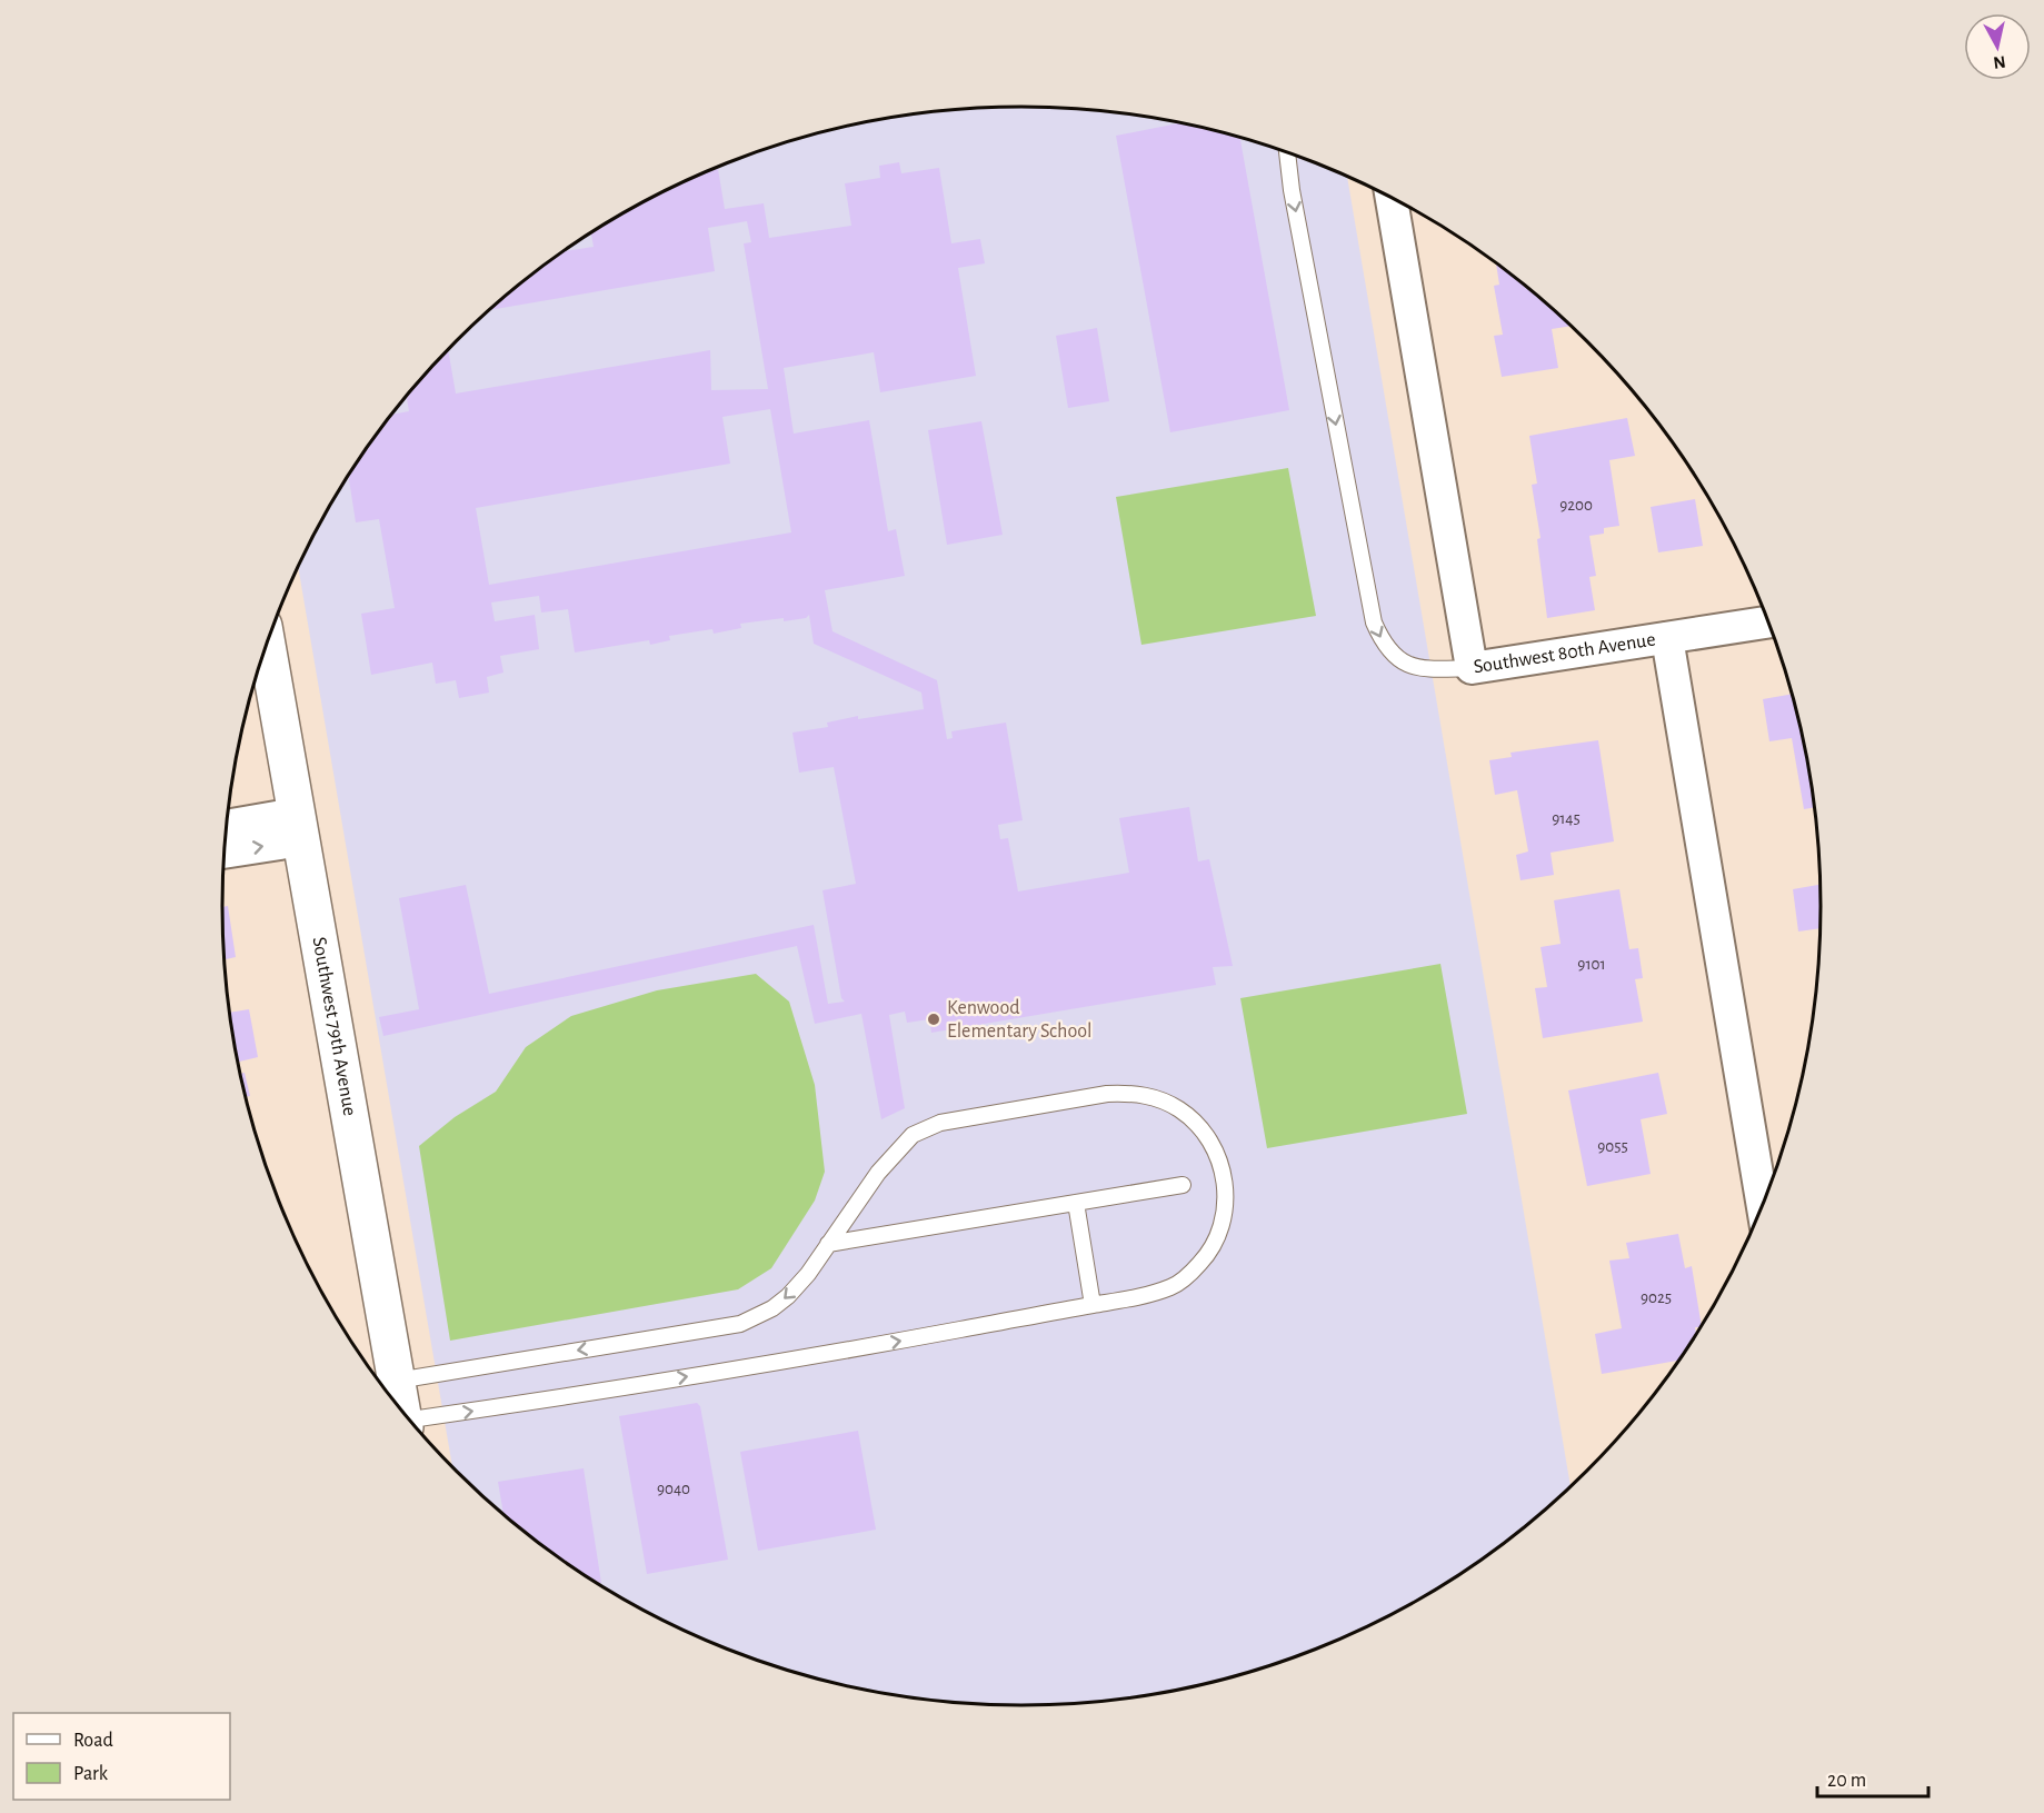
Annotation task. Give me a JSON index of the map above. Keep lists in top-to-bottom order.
{
  "streets": {
    "street": ["Southwest 80th Avenue", "Southwest 79th Avenue"]
  },
  "places": ["Kenwood Elementary School"],
  "house_numbers": [
    "9200",
    "9145",
    "9101",
    "9055",
    "9025",
    "9040"
  ],
  "legend": ["Road", "Park"],
  "scale_bar": "20 m",
  "north": "bottom"
}
